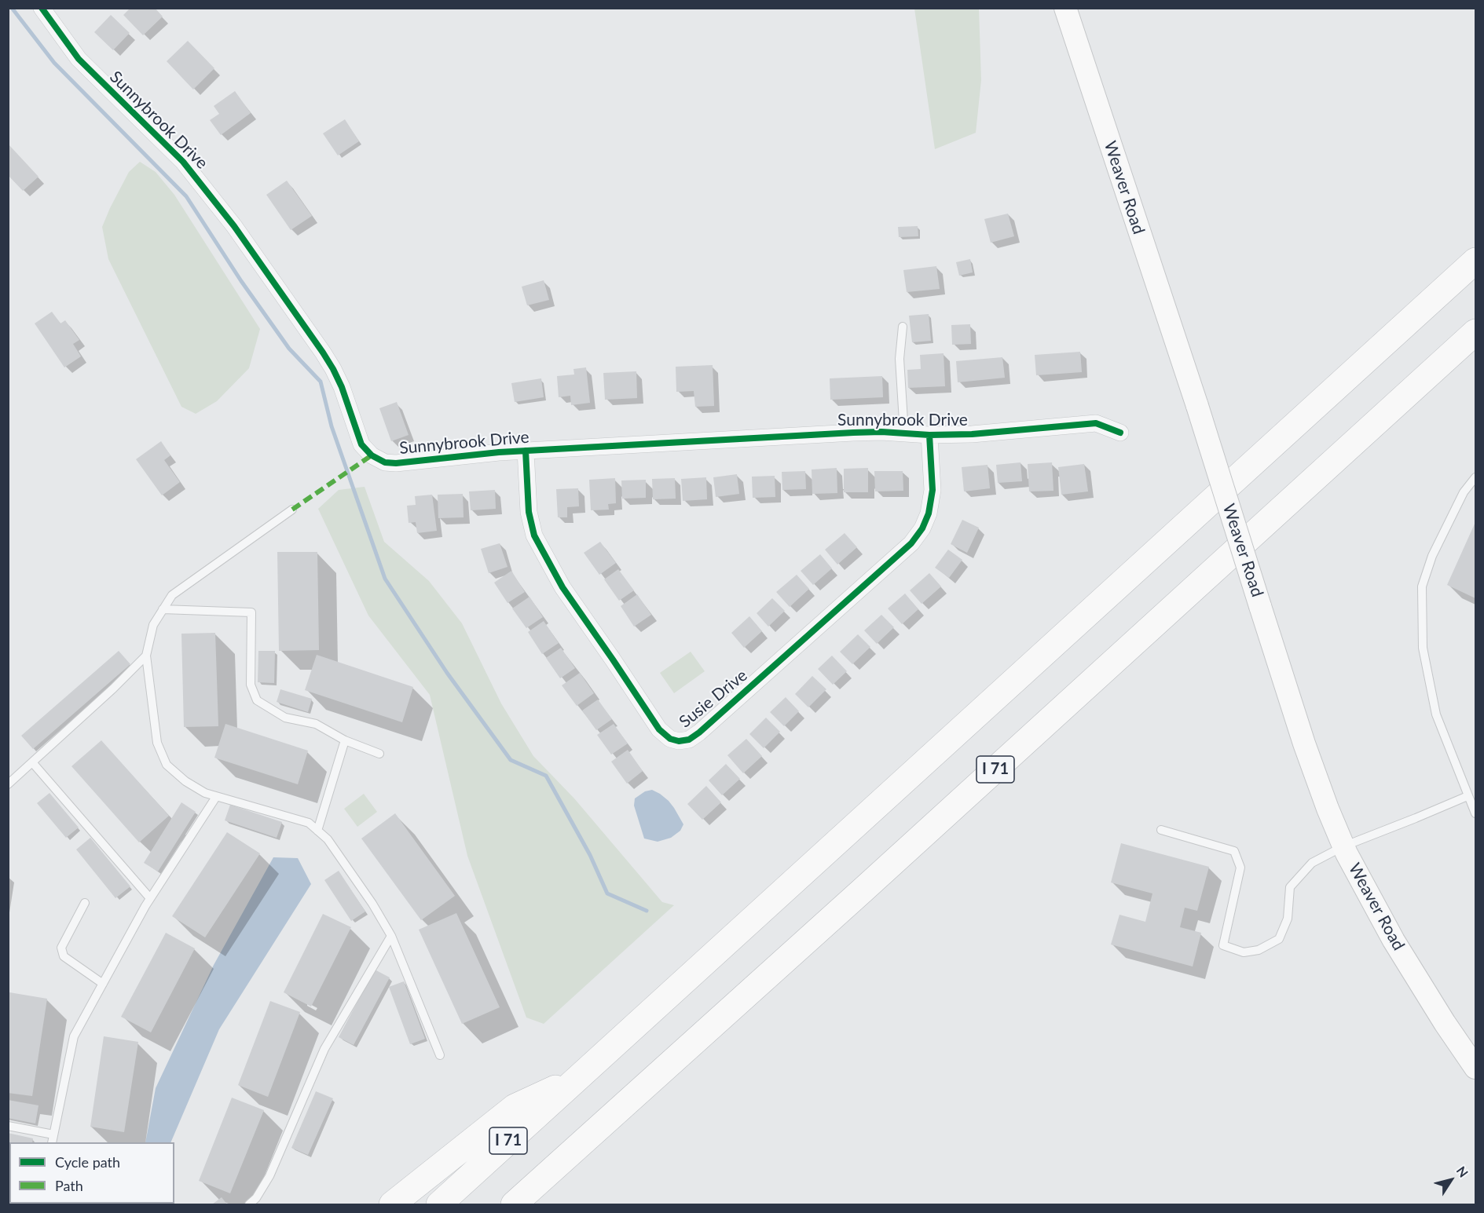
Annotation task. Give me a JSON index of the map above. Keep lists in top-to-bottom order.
{
  "streets": {
    "highway": ["I 71"],
    "main road": ["Weaver Road"],
    "street": ["Sunnybrook Drive", "Susie Drive"]
  },
  "crossings": [
    ["Sunnybrook Drive", "Susie Drive"]
  ],
  "legend": ["Cycle path", "Path"],
  "north": "top right"
}
